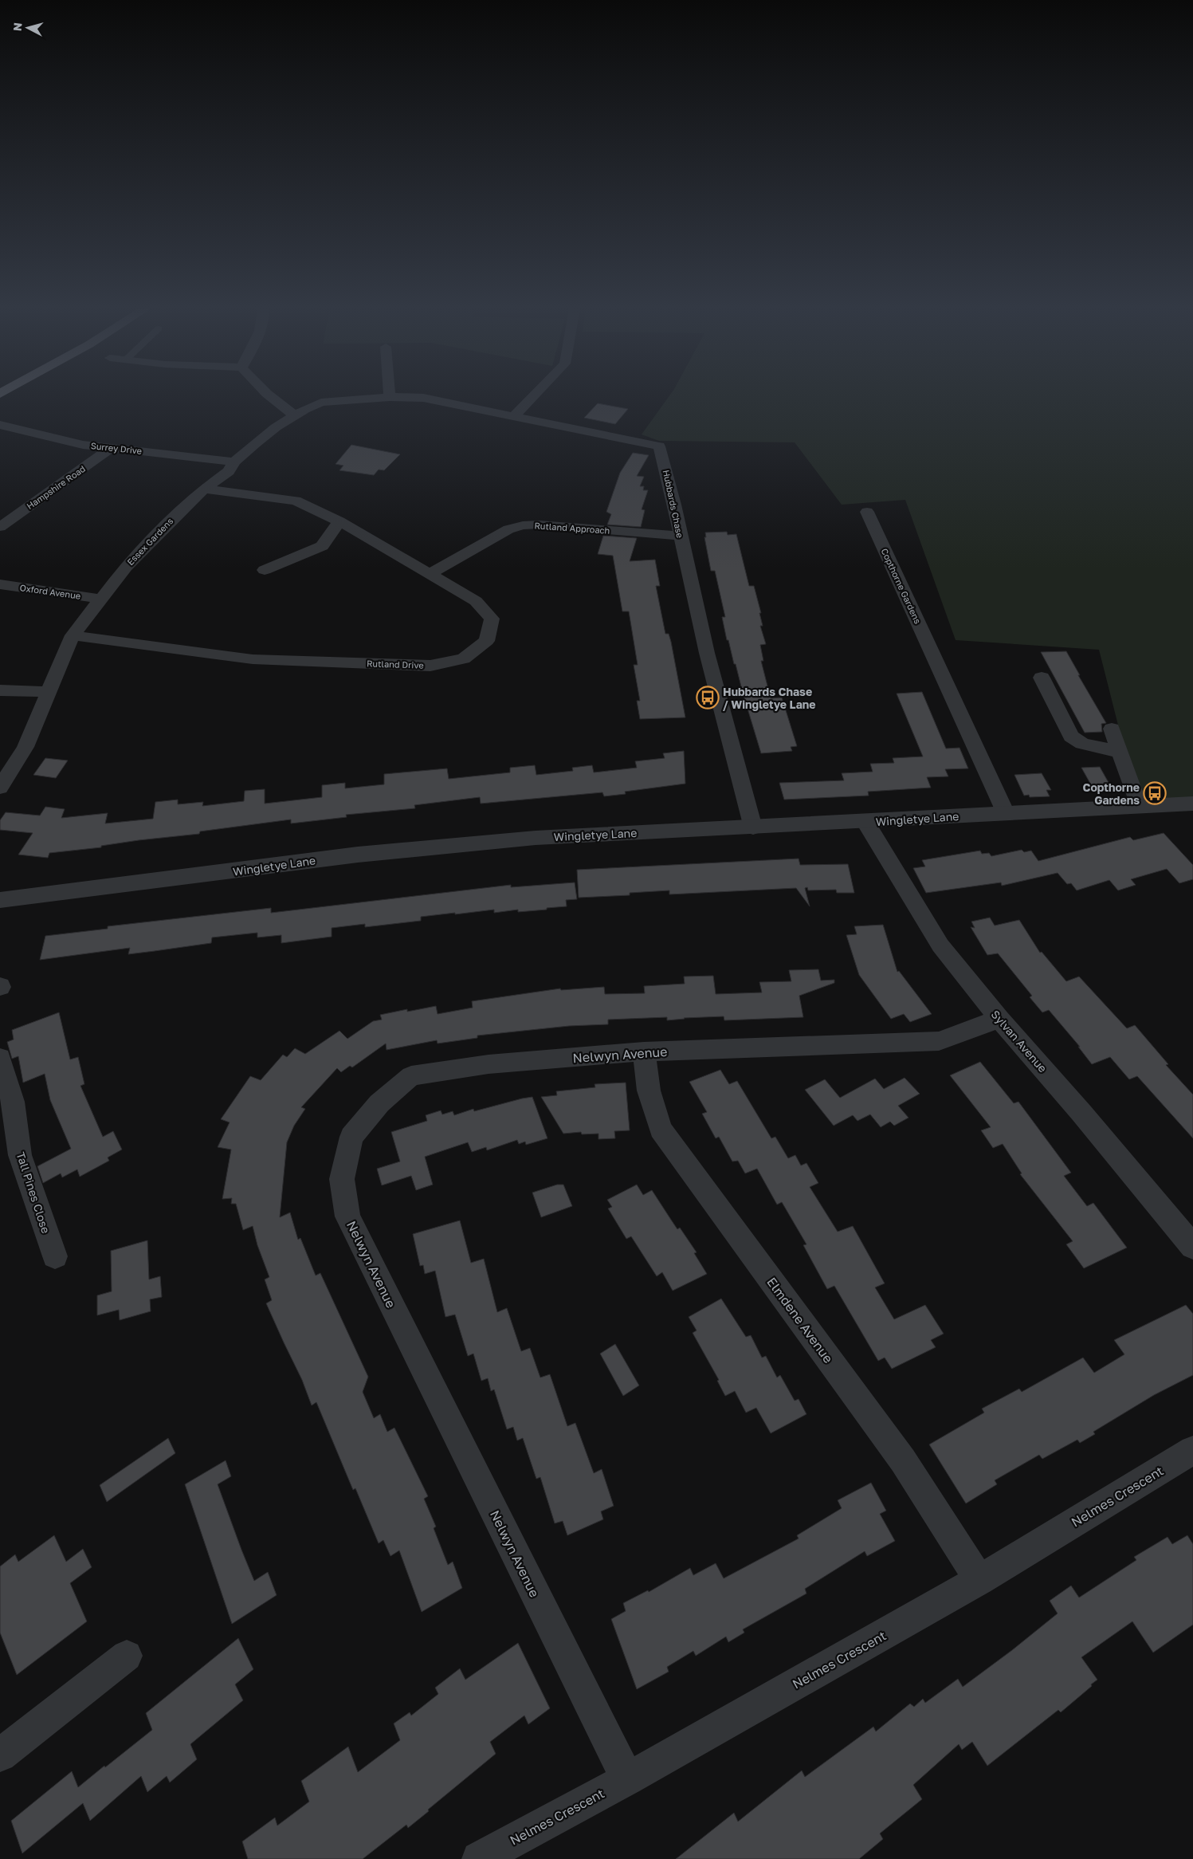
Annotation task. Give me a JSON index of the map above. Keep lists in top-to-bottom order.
{
  "streets": {
    "street": [
      "Surrey Drive",
      "Hampshire Road",
      "Hubbards Chase",
      "Rutland Approach",
      "Essex Gardens",
      "Copthorne Gardens",
      "Oxford Avenue",
      "Rutland Drive",
      "Wingletye Lane",
      "Sylvan Avenue",
      "Nelwyn Avenue",
      "Tall Pines Close",
      "Elmdene Avenue",
      "Nelmes Crescent"
    ]
  },
  "crossings": [
    ["Surrey Drive", "Hampshire Road"],
    ["Surrey Drive", "Essex Gardens"],
    ["Hubbards Chase", "Rutland Approach"],
    ["Hubbards Chase", "Essex Gardens"],
    ["Hubbards Chase", "Wingletye Lane"],
    ["Rutland Approach", "Rutland Drive"],
    ["Essex Gardens", "Oxford Avenue"],
    ["Essex Gardens", "Rutland Drive"],
    ["Copthorne Gardens", "Wingletye Lane"],
    ["Wingletye Lane", "Sylvan Avenue"],
    ["Sylvan Avenue", "Nelwyn Avenue"],
    ["Nelwyn Avenue", "Elmdene Avenue"],
    ["Nelwyn Avenue", "Nelmes Crescent"],
    ["Elmdene Avenue", "Nelmes Crescent"]
  ],
  "places": {
    "bus stop": ["Hubbards Chase / Wingletye Lane", "Copthorne Gardens"]
  },
  "north": "left"
}
